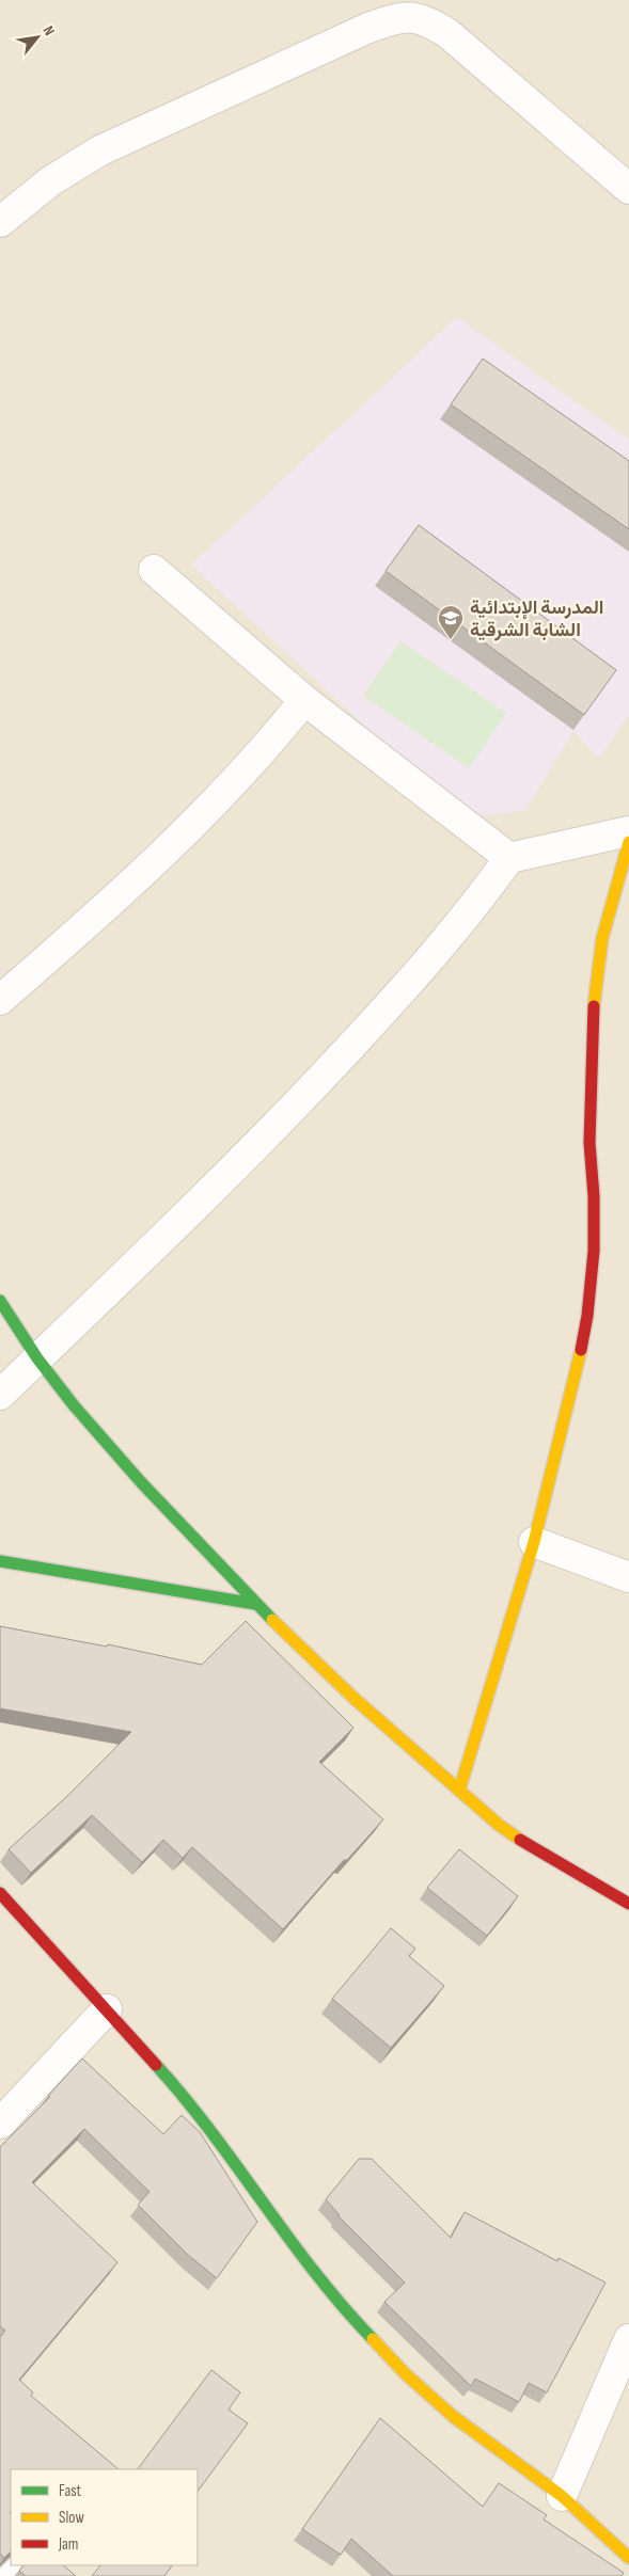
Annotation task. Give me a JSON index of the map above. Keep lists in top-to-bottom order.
{
  "places": {
    "school or university": ["المدرسة الإبتدائية الشابة الشرقية"]
  },
  "legend": ["Fast", "Slow", "Jam"],
  "north": "top right"
}
